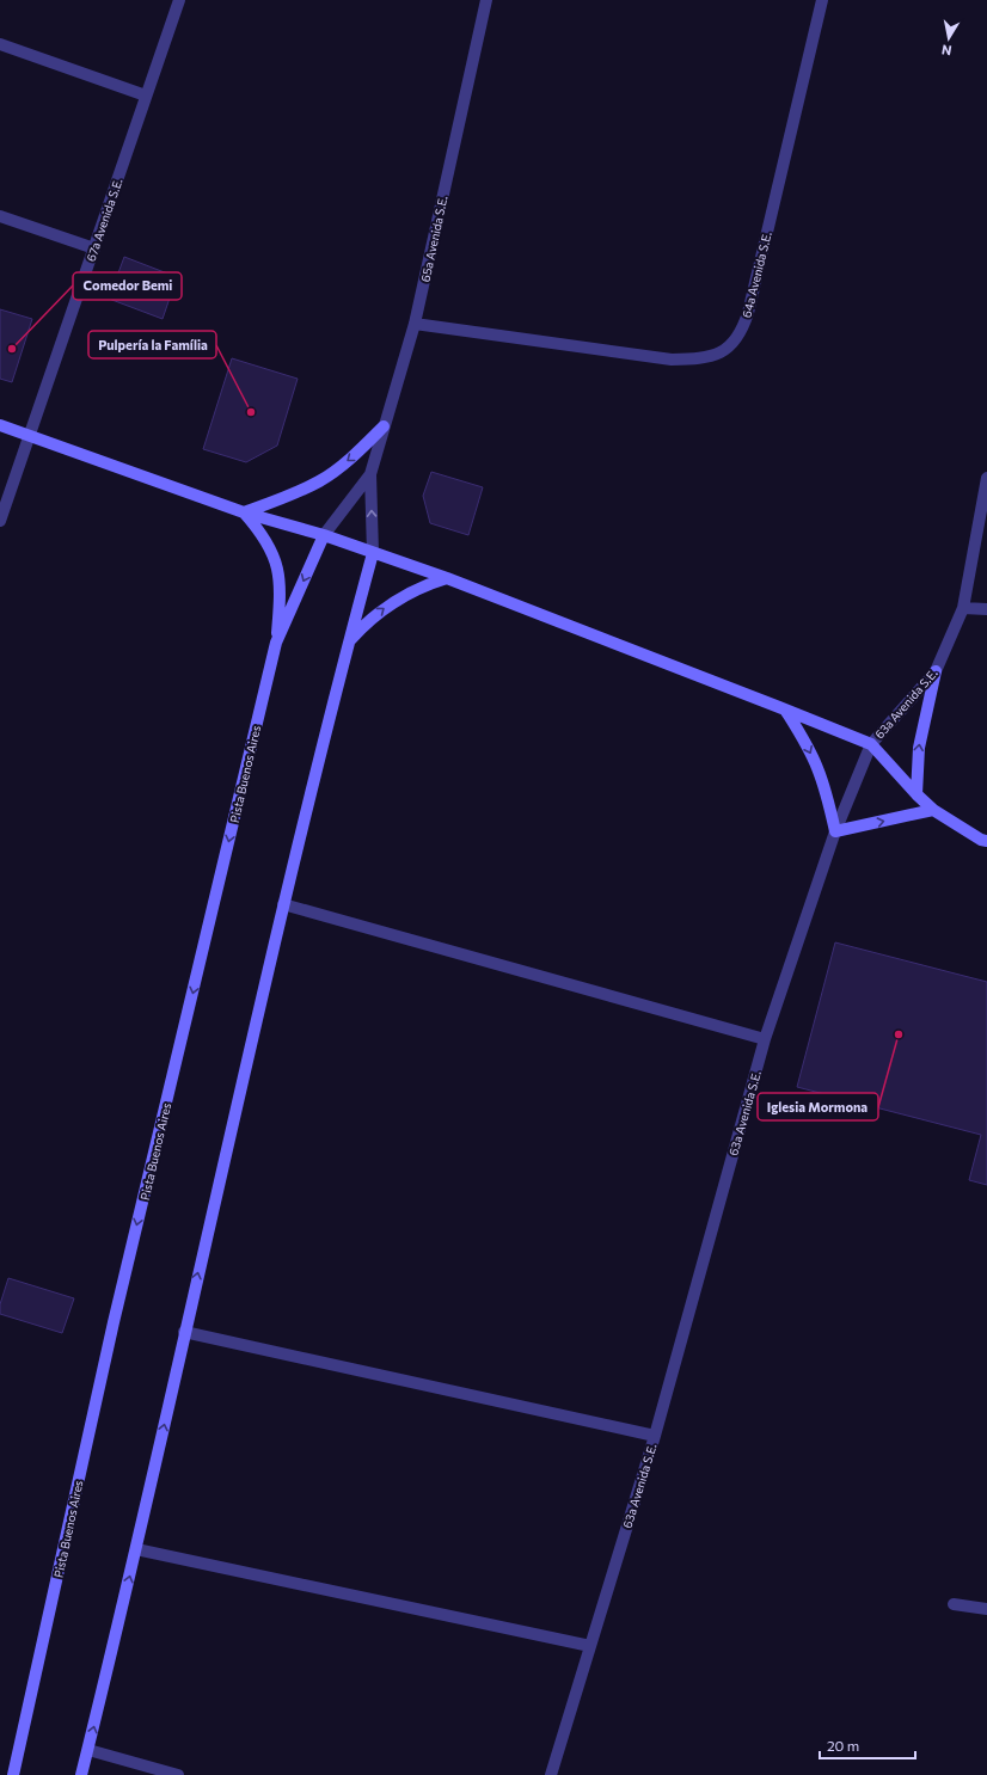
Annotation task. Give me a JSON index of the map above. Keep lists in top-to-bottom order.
{
  "streets": {
    "street": [
      "67a Avenida S.E.",
      "65a Avenida S.E.",
      "64a Avenida S.E.",
      "63a Avenida S.E.",
      "Pista Buenos Aires"
    ]
  },
  "crossings": [
    ["65a Avenida S.E.", "64a Avenida S.E."],
    ["65a Avenida S.E.", "Pista Buenos Aires"]
  ],
  "places": ["Comedor Bemi", "Pulpería la Família", "Iglesia Mormona"],
  "scale_bar": "20 m",
  "north": "bottom"
}
